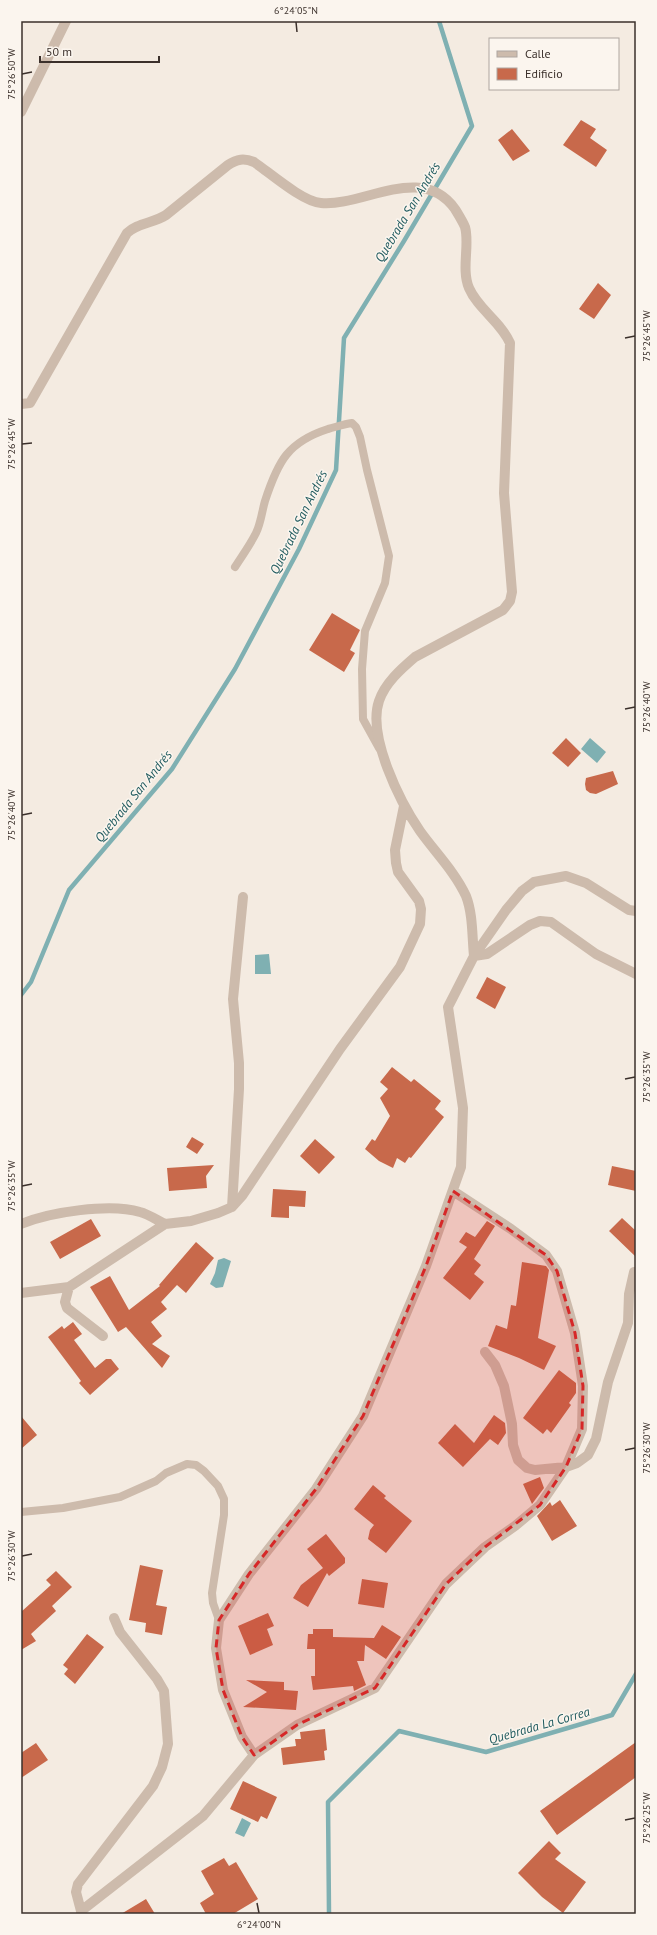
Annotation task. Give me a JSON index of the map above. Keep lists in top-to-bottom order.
{
  "water": ["Quebrada San Andrés", "Quebrada La Correa"],
  "legend": ["Calle", "Edificio"],
  "scale_bar": "50 m",
  "coordinates": [
    "6°24'05\"N",
    "75°26'50\"W",
    "75°26'45\"W",
    "75°26'40\"W",
    "75°26'35\"W",
    "75°26'30\"W",
    "75°26'25\"W",
    "6°24'00\"N"
  ]
}
